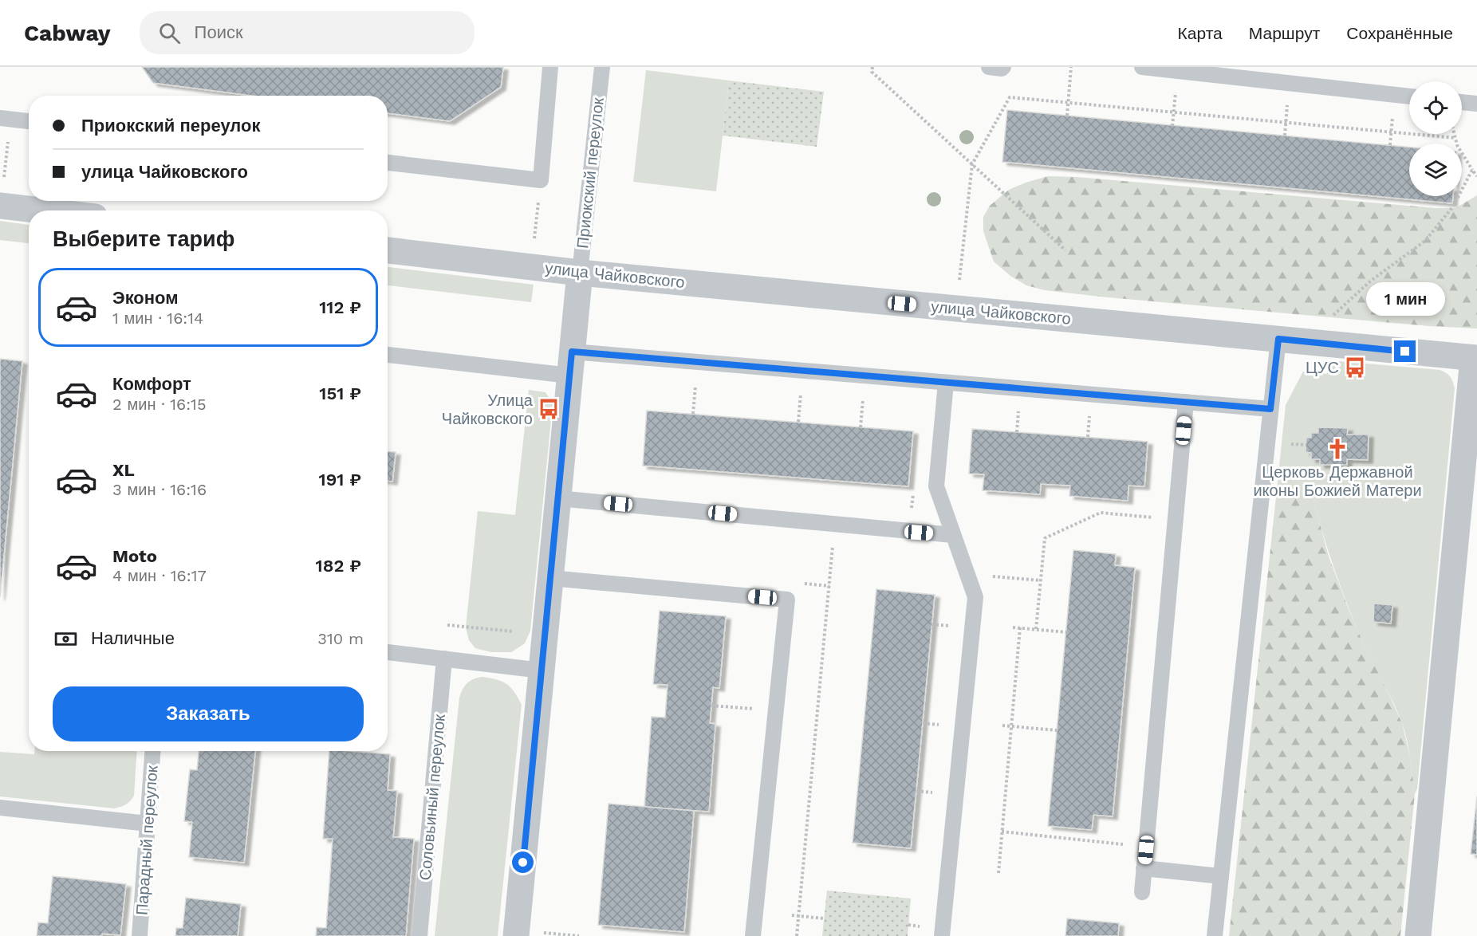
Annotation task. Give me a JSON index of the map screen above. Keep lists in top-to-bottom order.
{
  "streets": {
    "street": ["Приокский переулок", "улица Чайковского"],
    "lane": ["Соловьиный переулок", "Парадный переулок"]
  },
  "crossings": [
    ["Приокский переулок", "улица Чайковского"]
  ],
  "places": {
    "bus stop": ["ЦУС", "Улица Чайковского"],
    "church": ["Церковь Державной иконы Божией Матери"]
  },
  "page": {
    "header": "Cabway",
    "search": "Поиск",
    "nav": ["Карта", "Маршрут", "Сохранённые"],
    "banner": ["Приокский переулок", "улица Чайковского"],
    "heading": "Выберите тариф",
    "list": [
      {
        "name": "Эконом",
        "note": "1 мин · 16:14",
        "value": "112 ₽"
      },
      {
        "name": "Комфорт",
        "note": "2 мин · 16:15",
        "value": "151 ₽"
      },
      {
        "name": "XL",
        "note": "3 мин · 16:16",
        "value": "191 ₽"
      },
      {
        "name": "Moto",
        "note": "4 мин · 16:17",
        "value": "182 ₽"
      }
    ],
    "bubble": "1 мин",
    "pay": ["Наличные", "310 m"],
    "buttons": "Заказать"
  }
}
